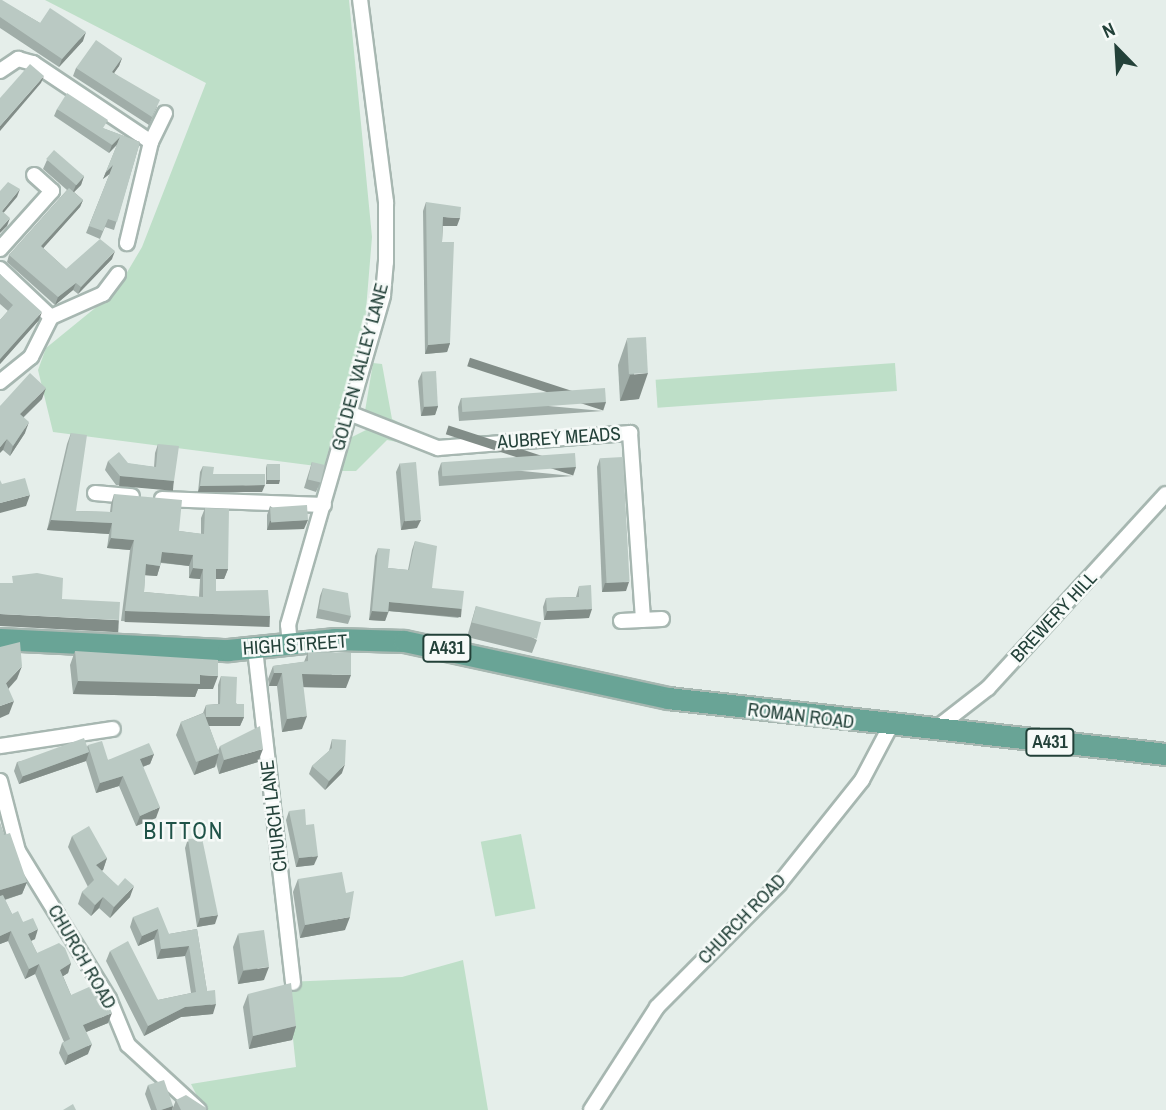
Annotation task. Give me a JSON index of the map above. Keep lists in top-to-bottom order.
{
  "streets": {
    "main road": ["HIGH STREET", "A431", "ROMAN ROAD"],
    "street": [
      "GOLDEN VALLEY LANE",
      "AUBREY MEADS",
      "BREWERY HILL",
      "CHURCH LANE",
      "CHURCH ROAD"
    ]
  },
  "crossings": [
    ["GOLDEN VALLEY LANE", "AUBREY MEADS"],
    ["GOLDEN VALLEY LANE", "HIGH STREET"],
    ["BREWERY HILL", "A431"],
    ["BREWERY HILL", "ROMAN ROAD"],
    ["HIGH STREET", "ROMAN ROAD"],
    ["HIGH STREET", "CHURCH LANE"],
    ["A431", "ROMAN ROAD"],
    ["ROMAN ROAD", "CHURCH ROAD"]
  ],
  "districts": ["BITTON"],
  "north": "top left"
}
